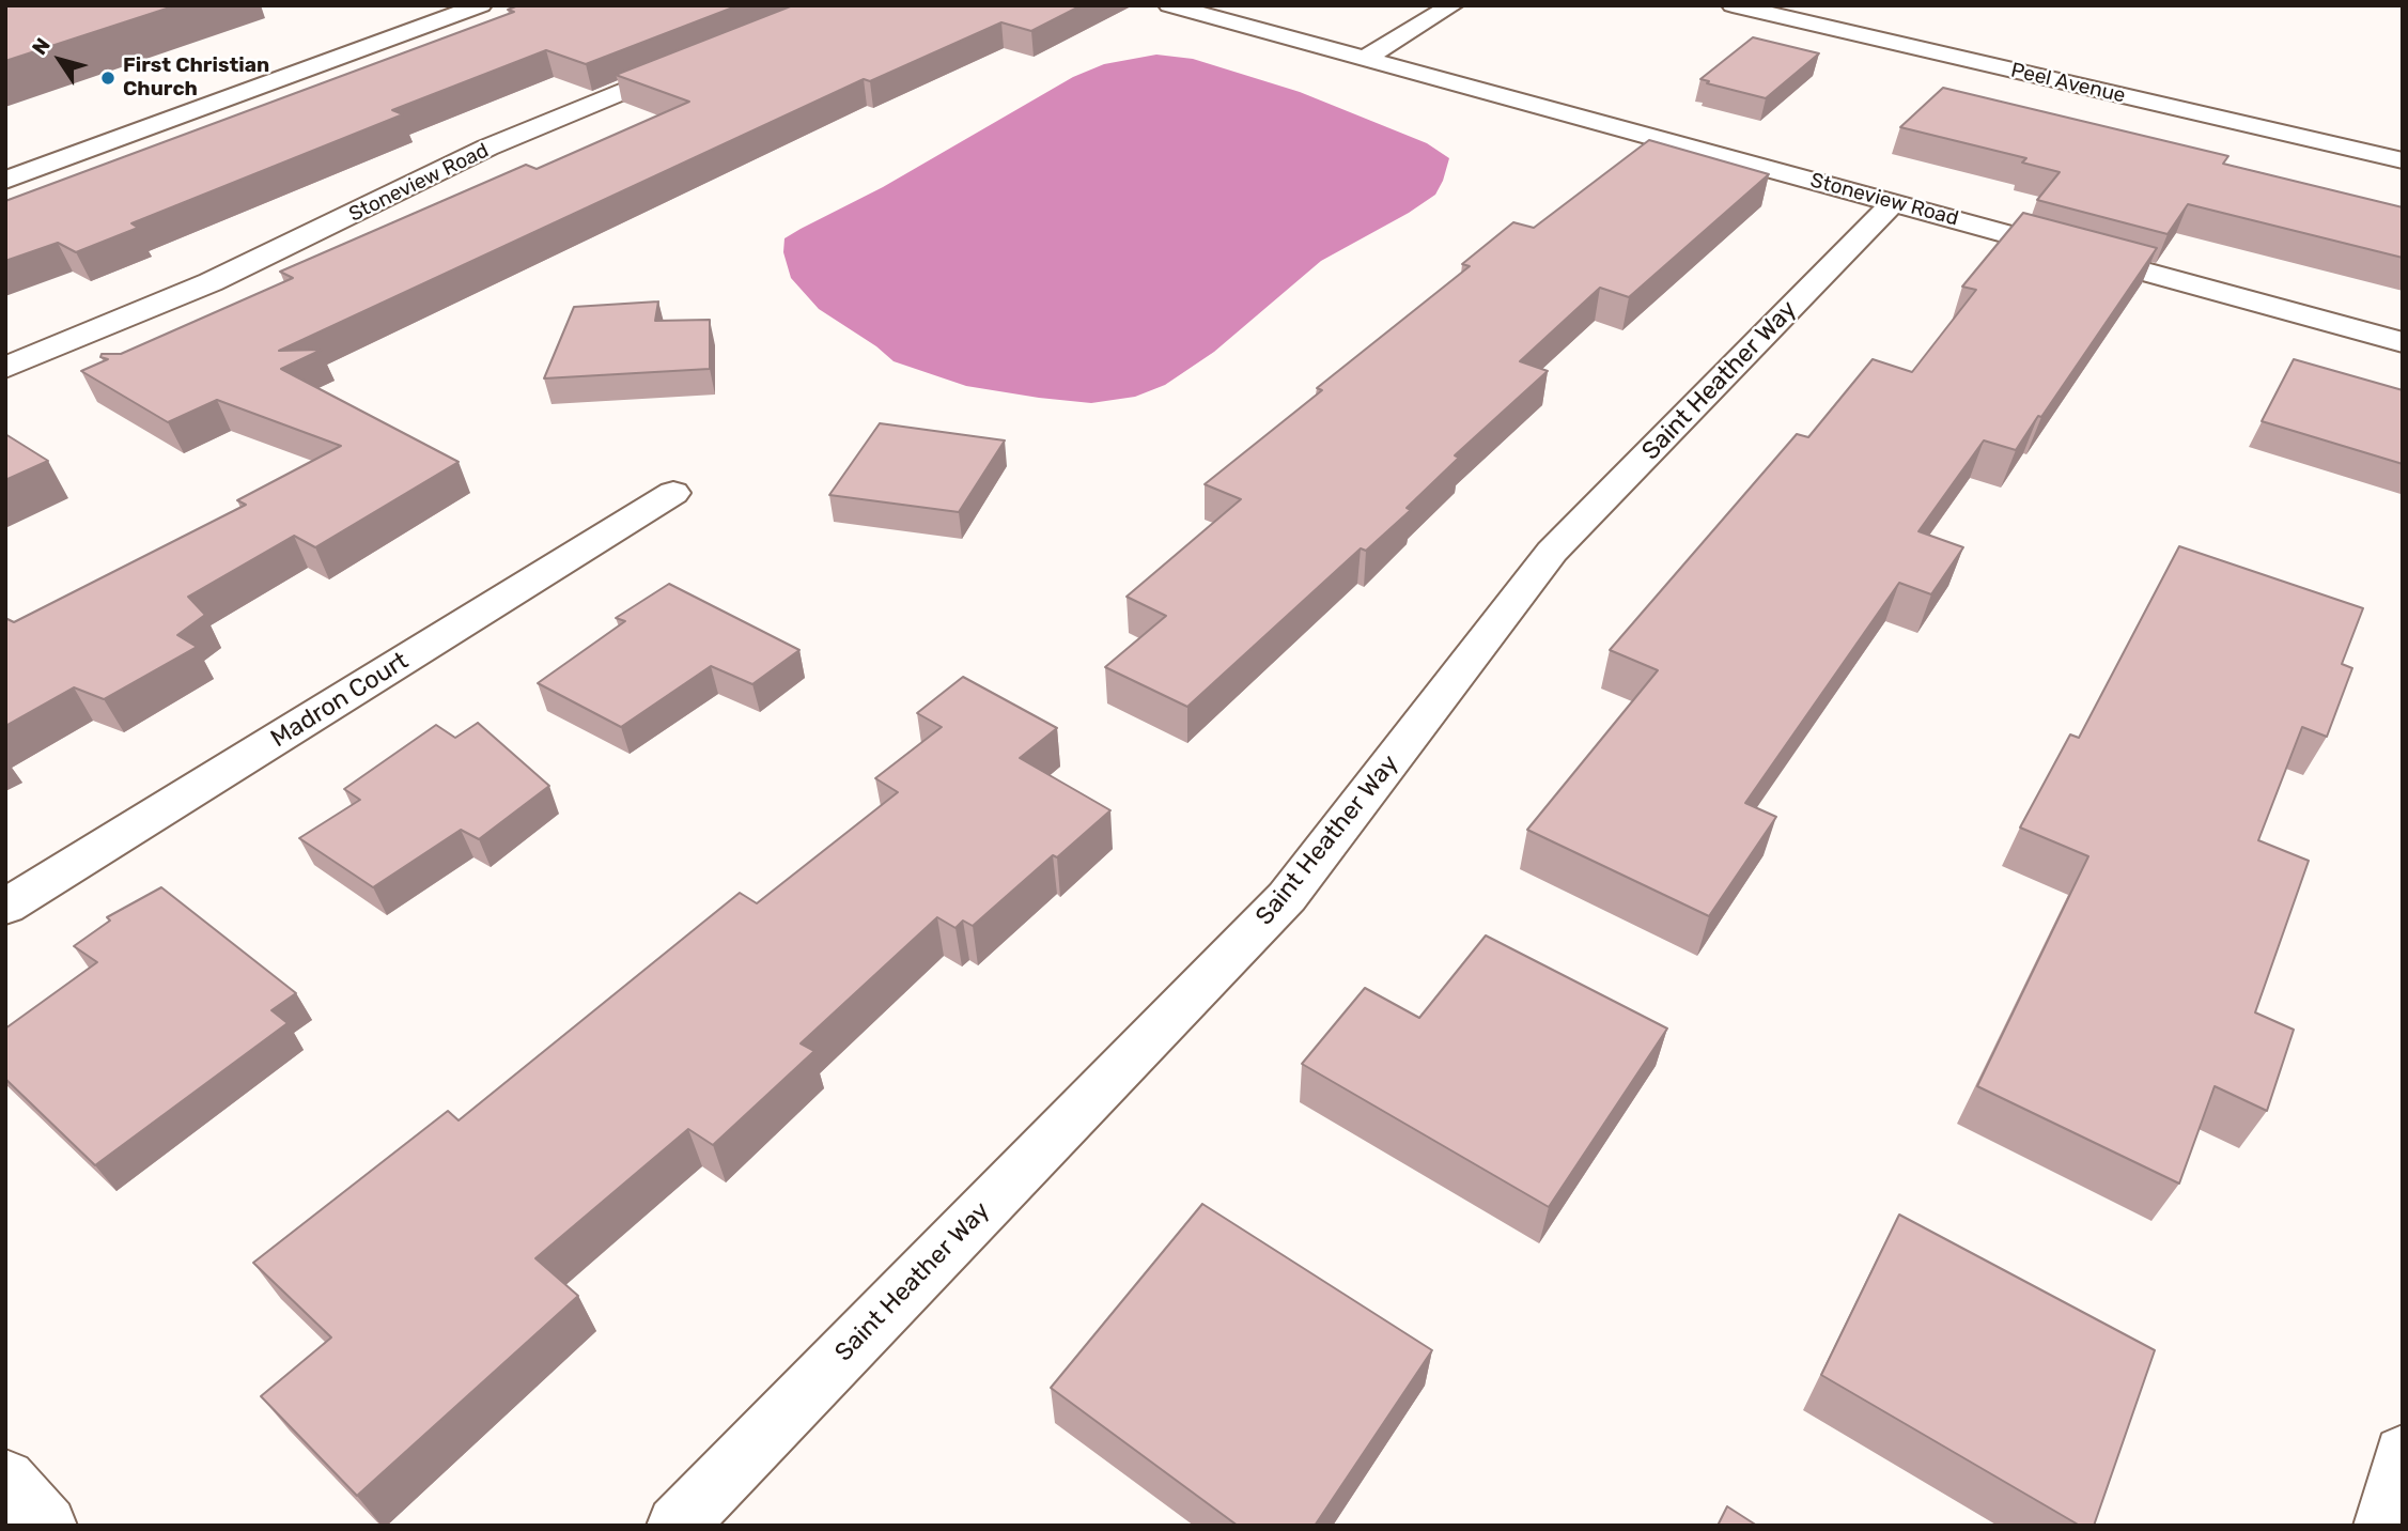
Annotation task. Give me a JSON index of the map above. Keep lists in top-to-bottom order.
{
  "streets": {
    "street": [
      "Peel Avenue",
      "Stoneview Road",
      "Saint Heather Way",
      "Madron Court"
    ]
  },
  "crossings": [
    ["Stoneview Road", "Saint Heather Way"]
  ],
  "places": ["First Christian Church"],
  "north": "top left"
}
